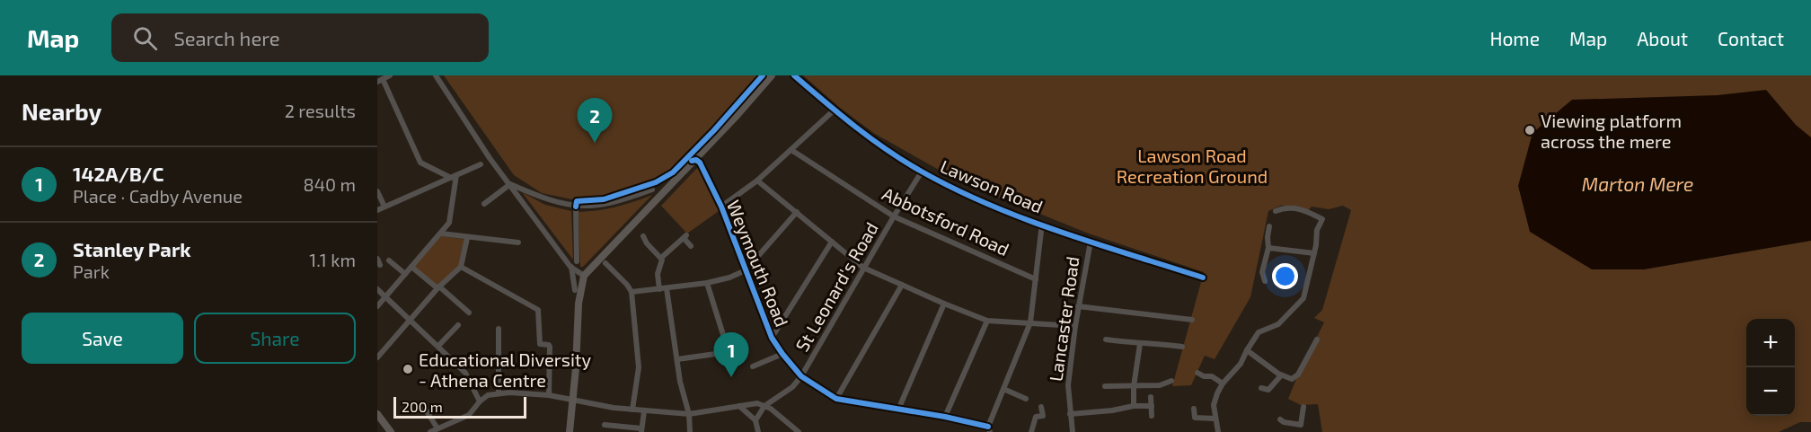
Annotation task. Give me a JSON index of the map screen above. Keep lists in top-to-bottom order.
{
  "streets": {
    "street": [
      "Lawson Road",
      "Abbotsford Road",
      "Weymouth Road",
      "St Leonard's Road",
      "Lancaster Road"
    ]
  },
  "crossings": [
    ["Lawson Road", "St Leonard's Road"],
    ["Lawson Road", "Lancaster Road"],
    ["Abbotsford Road", "St Leonard's Road"],
    ["Weymouth Road", "St Leonard's Road"]
  ],
  "water": ["Marton Mere"],
  "parks": ["Lawson Road Recreation Ground"],
  "places": ["Viewing platform across the mere", "Educational Diversity - Athena Centre"],
  "scale_bar": "200 m",
  "page": {
    "header": "Map",
    "search": "Search here",
    "nav": [
      "Home",
      "Map",
      "About",
      "Contact"
    ],
    "heading": ["Nearby", "2 results"],
    "pins": ["2", "1"],
    "list": [
      {
        "mark": "1",
        "name": "142A/B/C",
        "note": "Place · Cadby Avenue",
        "value": "840 m"
      },
      {
        "mark": "2",
        "name": "Stanley Park",
        "note": "Park",
        "value": "1.1 km"
      }
    ],
    "buttons": ["Save", "Share"],
    "map_buttons": ["+", "−"],
    "scale": "200 m"
  }
}
